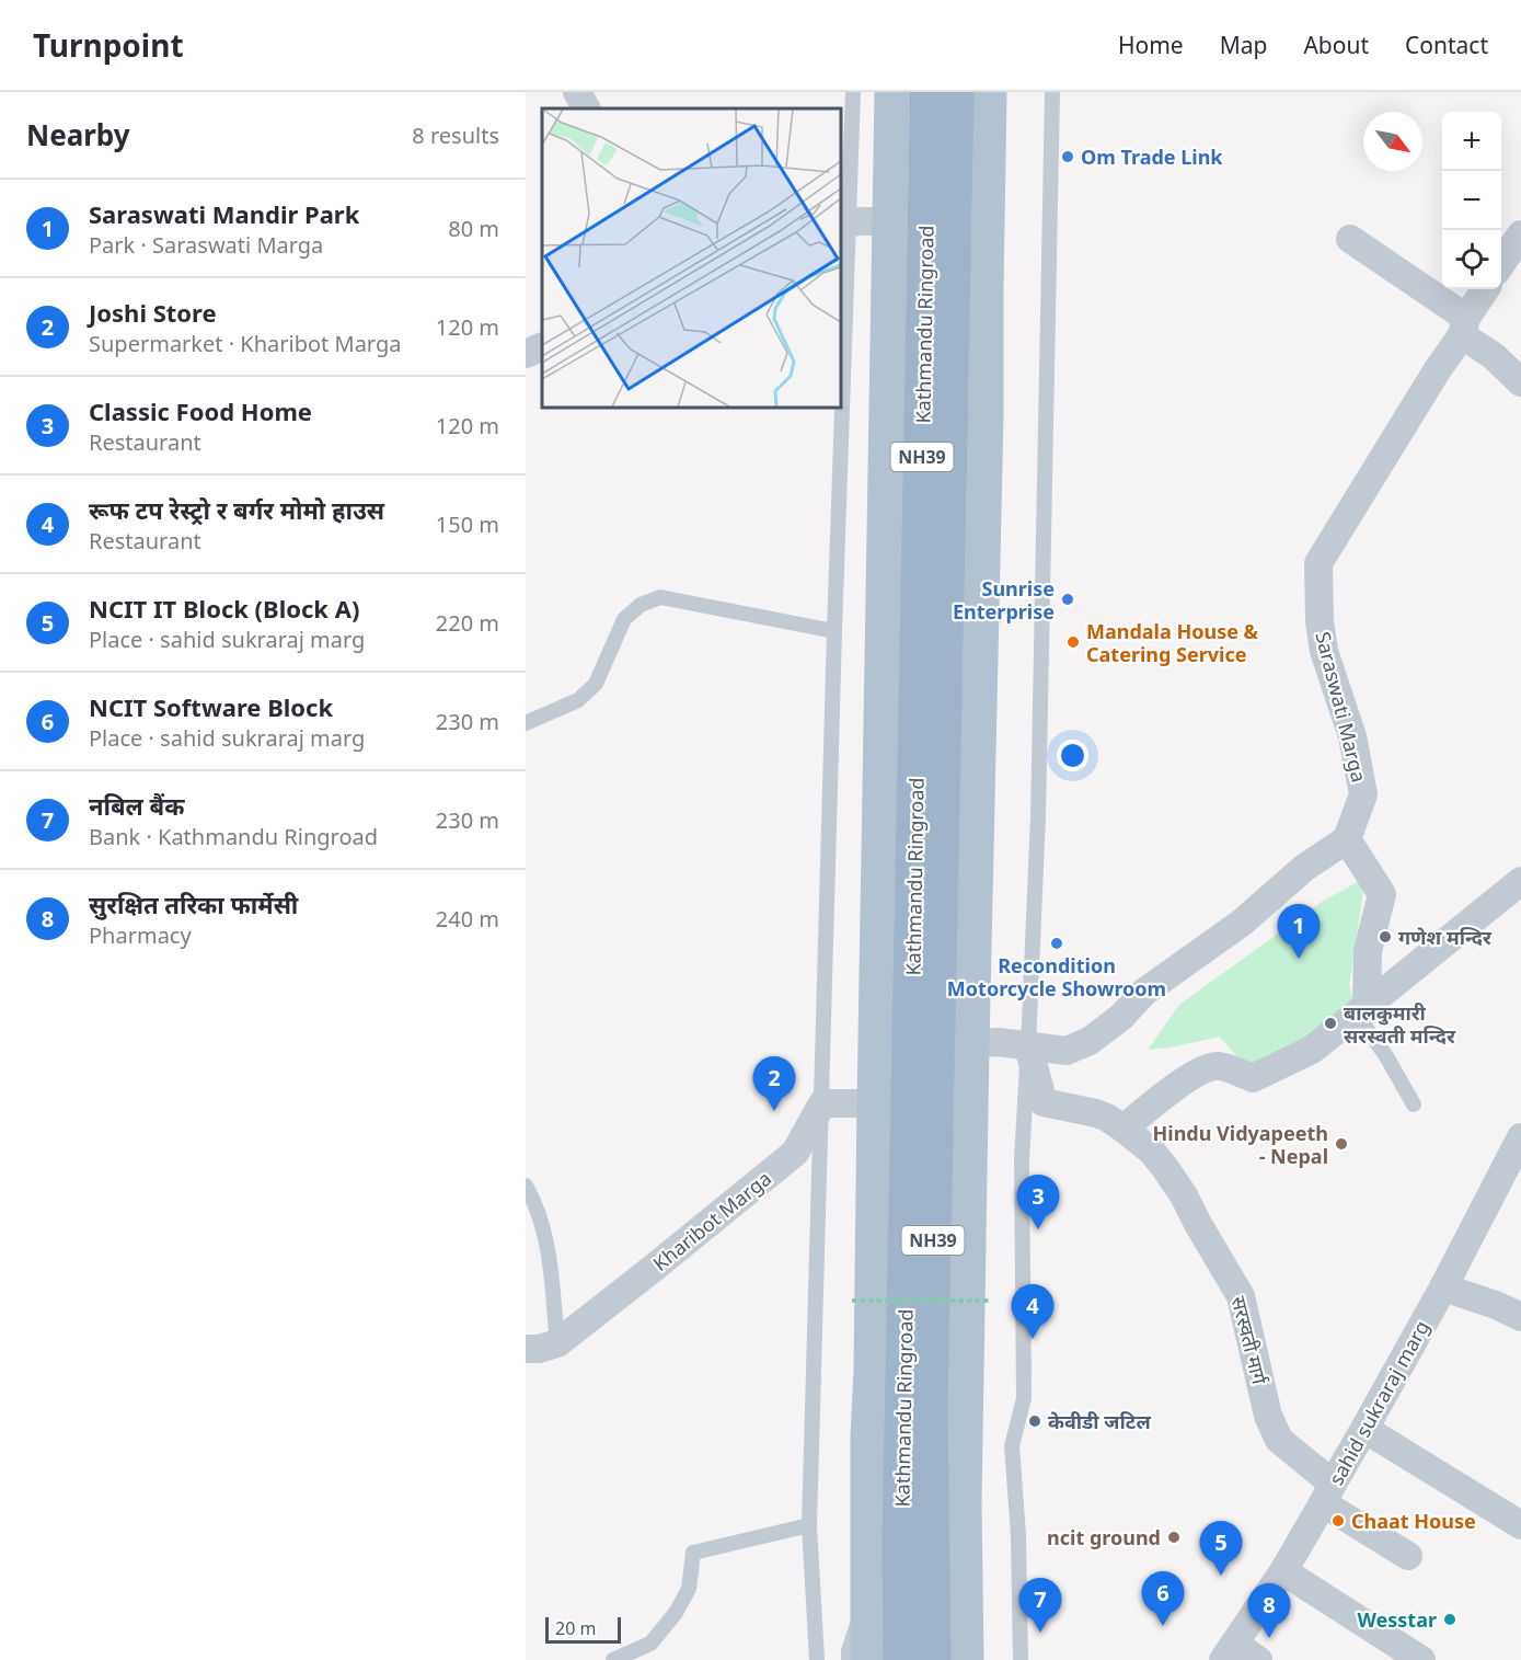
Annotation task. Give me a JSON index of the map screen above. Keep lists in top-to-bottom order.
{
  "streets": {
    "highway": ["Kathmandu Ringroad", "NH39"],
    "street": [
      "Saraswati Marga",
      "Kharibot Marga",
      "सरस्वती मार्ग",
      "sahid sukraraj marg"
    ]
  },
  "crossings": [
    ["सरस्वती मार्ग", "sahid sukraraj marg"]
  ],
  "places": [
    "Om Trade Link",
    "Sunrise Enterprise",
    "Mandala House & Catering Service",
    "गणेश मन्दिर",
    "Recondition Motorcycle Showroom",
    "बालकुमारी सरस्वती मन्दिर",
    "Hindu Vidyapeeth - Nepal",
    "केवीडी जटिल",
    "Chaat House",
    "ncit ground",
    "Wesstar"
  ],
  "scale_bar": "20 m",
  "north": "bottom right",
  "page": {
    "header": "Turnpoint",
    "nav": [
      "Home",
      "Map",
      "About",
      "Contact"
    ],
    "heading": ["Nearby", "8 results"],
    "map_buttons": ["+", "−"],
    "list": [
      {
        "mark": "1",
        "name": "Saraswati Mandir Park",
        "note": "Park · Saraswati Marga",
        "value": "80 m"
      },
      {
        "mark": "2",
        "name": "Joshi Store",
        "note": "Supermarket · Kharibot Marga",
        "value": "120 m"
      },
      {
        "mark": "3",
        "name": "Classic Food Home",
        "note": "Restaurant",
        "value": "120 m"
      },
      {
        "mark": "4",
        "name": "रूफ टप रेस्ट्रो र बर्गर मोमो हाउस",
        "note": "Restaurant",
        "value": "150 m"
      },
      {
        "mark": "5",
        "name": "NCIT IT Block (Block A)",
        "note": "Place · sahid sukraraj marg",
        "value": "220 m"
      },
      {
        "mark": "6",
        "name": "NCIT Software Block",
        "note": "Place · sahid sukraraj marg",
        "value": "230 m"
      },
      {
        "mark": "7",
        "name": "नबिल बैंक",
        "note": "Bank · Kathmandu Ringroad",
        "value": "230 m"
      },
      {
        "mark": "8",
        "name": "सुरक्षित तरिका फार्मेसी",
        "note": "Pharmacy",
        "value": "240 m"
      }
    ],
    "pins": [
      "1",
      "2",
      "3",
      "4",
      "5",
      "6",
      "7",
      "8"
    ],
    "scale": "20 m"
  }
}
